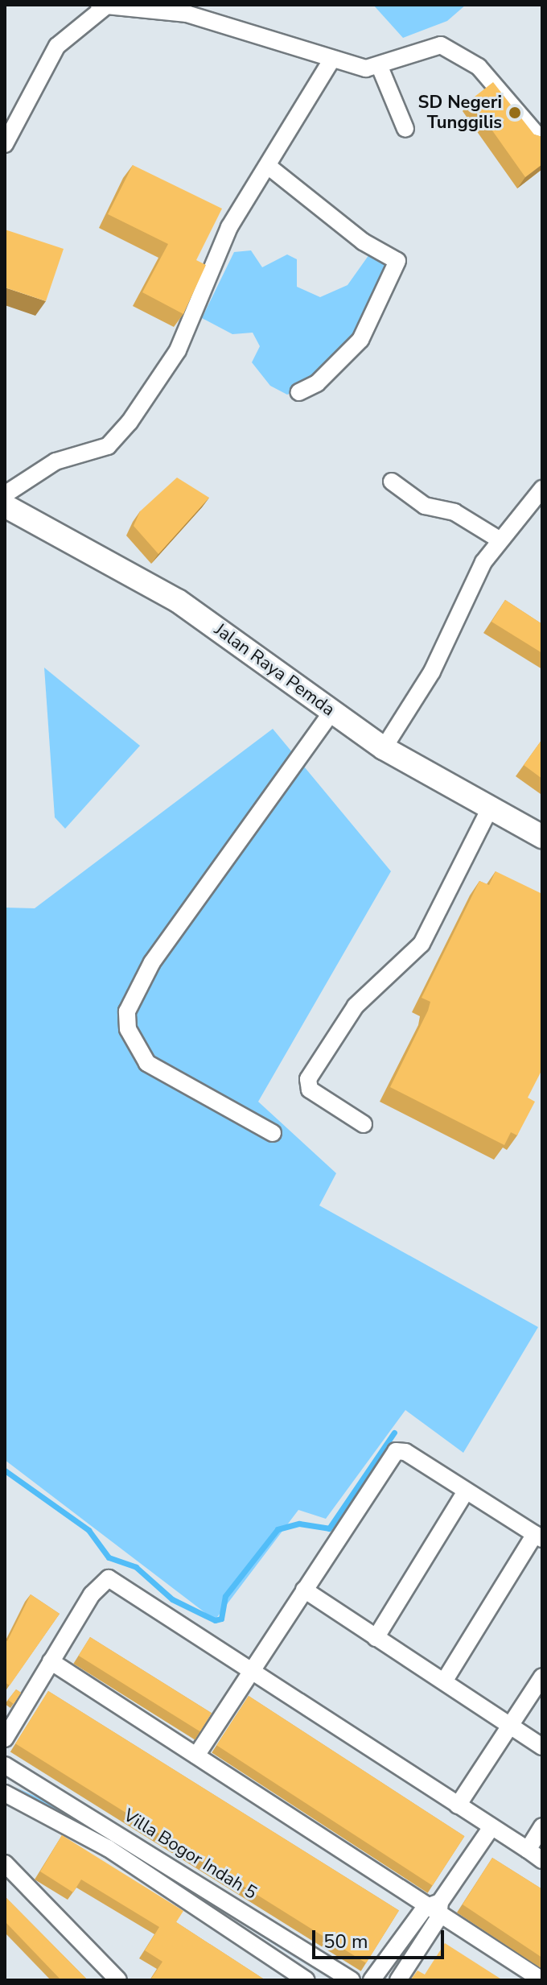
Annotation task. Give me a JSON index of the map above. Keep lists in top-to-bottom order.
{
  "streets": {
    "main road": ["Jalan Raya Pemda"],
    "street": ["Villa Bogor Indah 5"]
  },
  "places": ["SD Negeri Tunggilis"],
  "scale_bar": "50 m"
}
